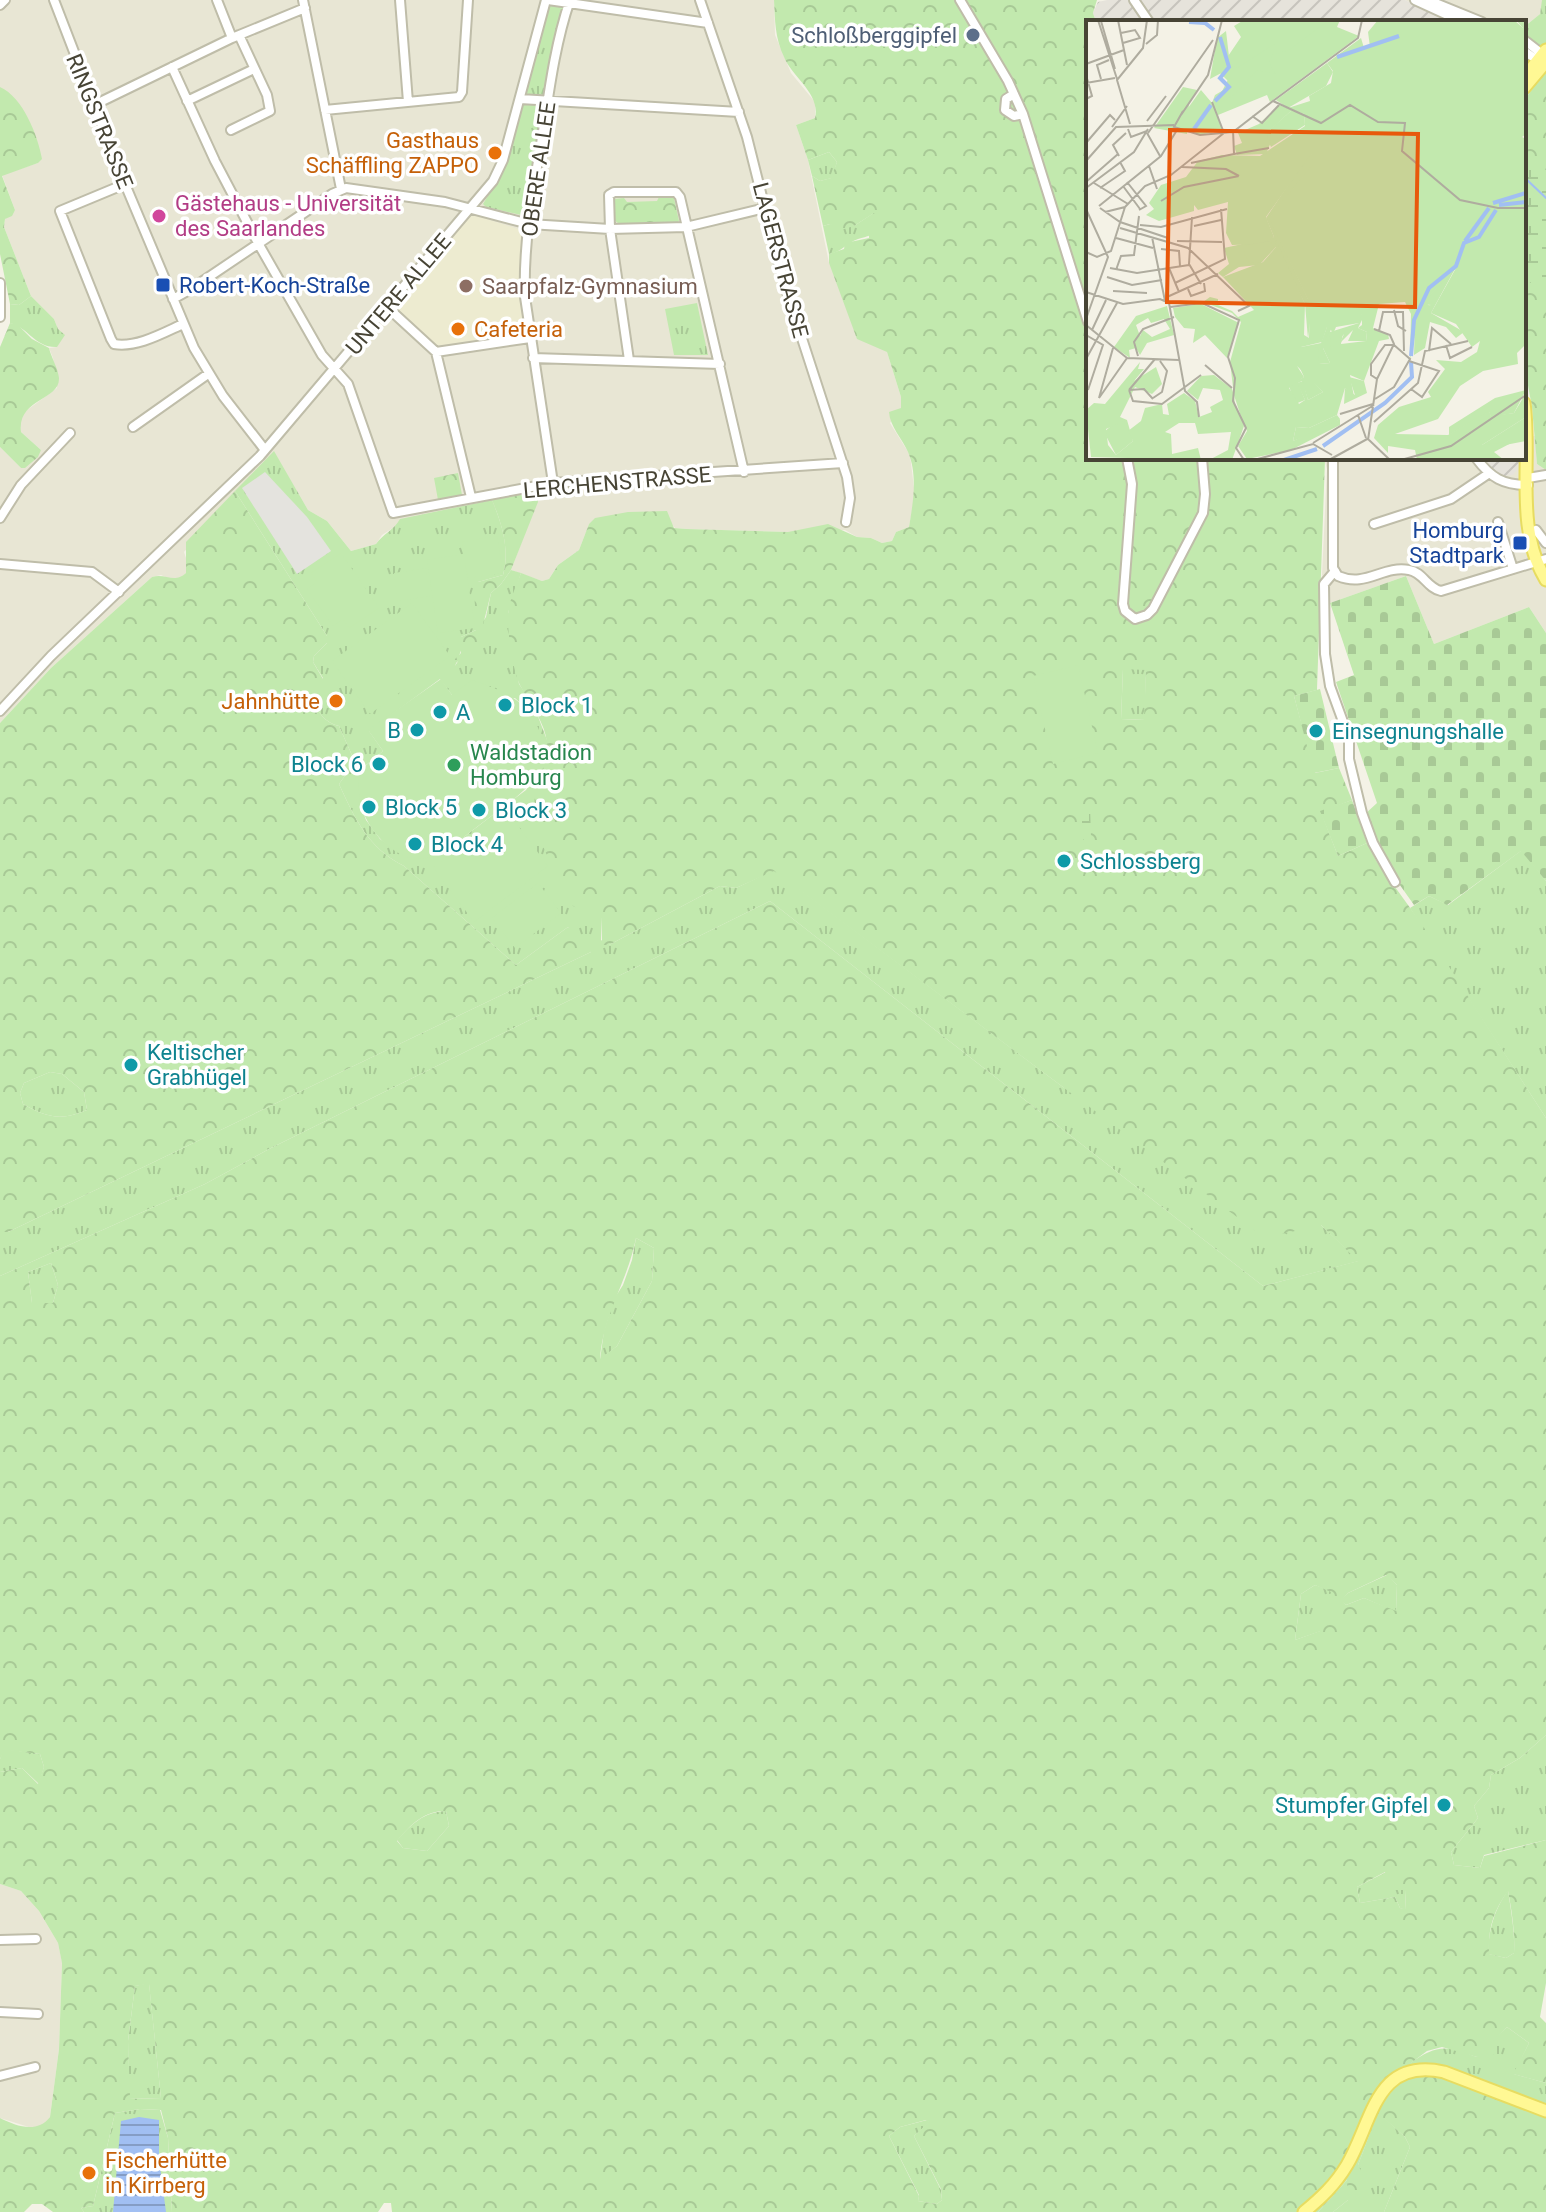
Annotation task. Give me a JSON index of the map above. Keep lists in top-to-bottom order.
{
  "streets": {
    "street": [
      "RINGSTRASSE",
      "OBERE ALLEE",
      "LAGERSTRASSE",
      "UNTERE ALLEE",
      "LERCHENSTRASSE"
    ]
  },
  "crossings": [
    ["RINGSTRASSE", "UNTERE ALLEE"],
    ["OBERE ALLEE", "LERCHENSTRASSE"],
    ["LAGERSTRASSE", "LERCHENSTRASSE"],
    ["UNTERE ALLEE", "LERCHENSTRASSE"]
  ],
  "places": {
    "other": [
      "Schloßberggipfel",
      "Gasthaus Schäffling ZAPPO",
      "Gästehaus - Universität des Saarlandes",
      "Saarpfalz-Gymnasium",
      "Cafeteria",
      "Jahnhütte",
      "Block 1",
      "A",
      "B",
      "Einsegnungshalle",
      "Block 6",
      "Waldstadion Homburg",
      "Block 5",
      "Block 3",
      "Block 4",
      "Schlossberg",
      "Keltischer Grabhügel",
      "Stumpfer Gipfel",
      "Fischerhütte in Kirrberg"
    ],
    "transit": ["Robert-Koch-Straße", "Homburg Stadtpark"]
  }
}
